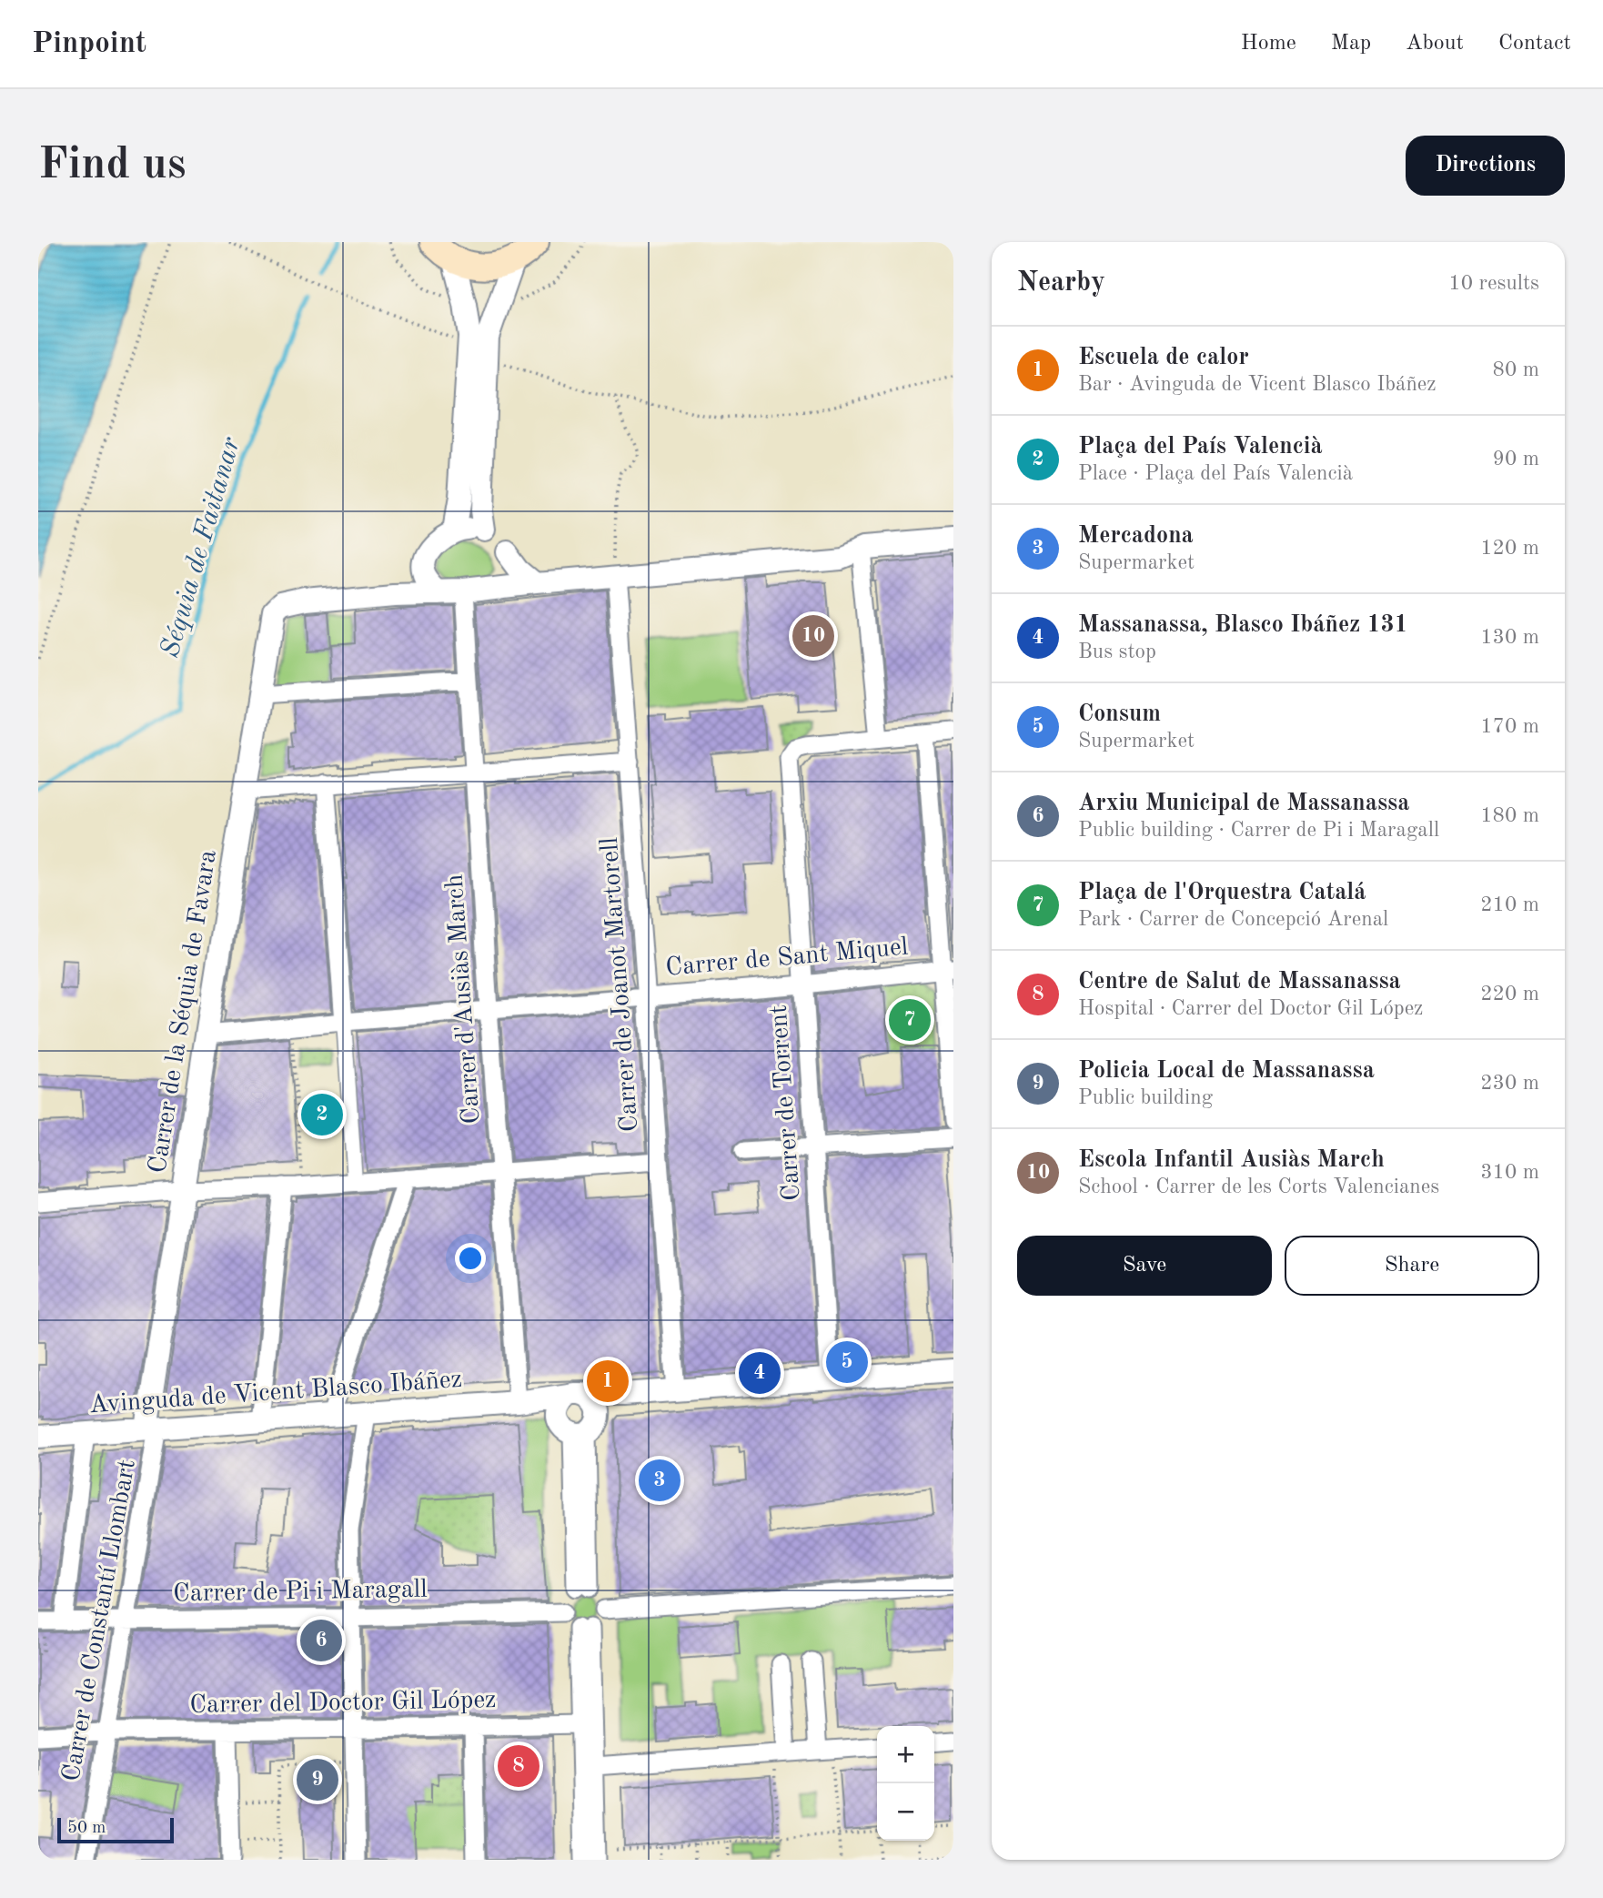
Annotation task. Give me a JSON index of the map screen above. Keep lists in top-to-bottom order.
{
  "streets": {
    "street": [
      "Carrer de Sant Miquel",
      "Carrer de Joanot Martorell",
      "Carrer d'Ausiàs March",
      "Carrer de la Séquia de Favara",
      "Carrer de Torrent",
      "Avinguda de Vicent Blasco Ibáñez",
      "Carrer de Pi i Maragall",
      "Carrer de Constantí Llombart",
      "Carrer del Doctor Gil López"
    ]
  },
  "crossings": [
    ["Carrer de Sant Miquel", "Carrer de Joanot Martorell"],
    ["Carrer de Sant Miquel", "Carrer d'Ausiàs March"],
    ["Carrer de Sant Miquel", "Carrer de la Séquia de Favara"],
    ["Carrer de Sant Miquel", "Carrer de Torrent"],
    ["Carrer de Joanot Martorell", "Avinguda de Vicent Blasco Ibáñez"],
    ["Carrer d'Ausiàs March", "Avinguda de Vicent Blasco Ibáñez"],
    ["Carrer de la Séquia de Favara", "Avinguda de Vicent Blasco Ibáñez"],
    ["Carrer de la Séquia de Favara", "Carrer de Constantí Llombart"],
    ["Carrer de Torrent", "Avinguda de Vicent Blasco Ibáñez"],
    ["Avinguda de Vicent Blasco Ibáñez", "Carrer de Constantí Llombart"],
    ["Carrer de Pi i Maragall", "Carrer de Constantí Llombart"],
    ["Carrer de Constantí Llombart", "Carrer del Doctor Gil López"]
  ],
  "water": ["Séquia de Faitanar"],
  "scale_bar": "50 m",
  "page": {
    "header": "Pinpoint",
    "nav": [
      "Home",
      "Map",
      "About",
      "Contact"
    ],
    "buttons": [
      "Directions",
      ["Save", "Share"]
    ],
    "title": "Find us",
    "heading": ["Nearby", "10 results"],
    "list": [
      {
        "mark": "1",
        "name": "Escuela de calor",
        "note": "Bar · Avinguda de Vicent Blasco Ibáñez",
        "value": "80 m"
      },
      {
        "mark": "2",
        "name": "Plaça del País Valencià",
        "note": "Place · Plaça del País Valencià",
        "value": "90 m"
      },
      {
        "mark": "3",
        "name": "Mercadona",
        "note": "Supermarket",
        "value": "120 m"
      },
      {
        "mark": "4",
        "name": "Massanassa, Blasco Ibáñez 131",
        "note": "Bus stop",
        "value": "130 m"
      },
      {
        "mark": "5",
        "name": "Consum",
        "note": "Supermarket",
        "value": "170 m"
      },
      {
        "mark": "6",
        "name": "Arxiu Municipal de Massanassa",
        "note": "Public building · Carrer de Pi i Maragall",
        "value": "180 m"
      },
      {
        "mark": "7",
        "name": "Plaça de l'Orquestra Catalá",
        "note": "Park · Carrer de Concepció Arenal",
        "value": "210 m"
      },
      {
        "mark": "8",
        "name": "Centre de Salut de Massanassa",
        "note": "Hospital · Carrer del Doctor Gil López",
        "value": "220 m"
      },
      {
        "mark": "9",
        "name": "Policia Local de Massanassa",
        "note": "Public building",
        "value": "230 m"
      },
      {
        "mark": "10",
        "name": "Escola Infantil Ausiàs March",
        "note": "School · Carrer de les Corts Valencianes",
        "value": "310 m"
      }
    ],
    "pins": [
      "10",
      "7",
      "2",
      "5",
      "4",
      "1",
      "3",
      "6",
      "8",
      "9"
    ],
    "map_buttons": ["+", "−"],
    "scale": "50 m"
  }
}
